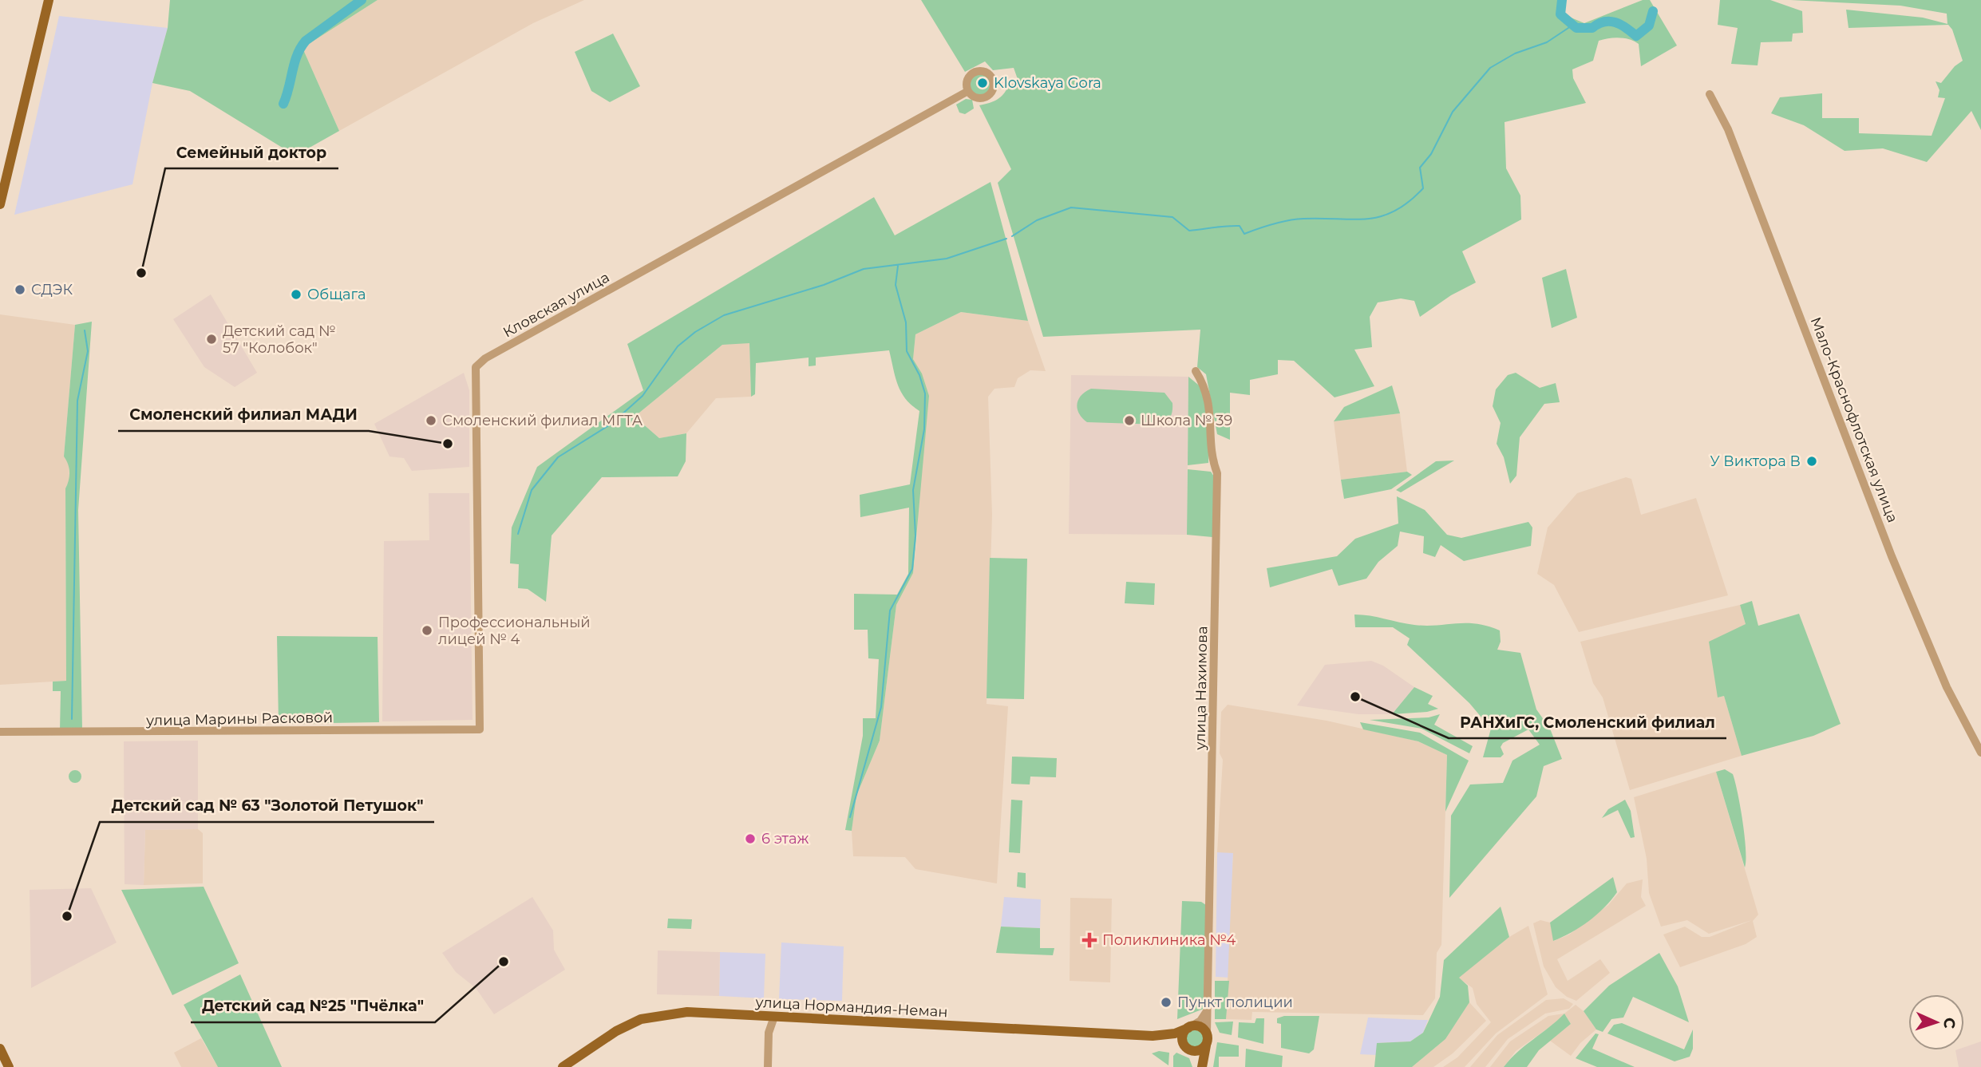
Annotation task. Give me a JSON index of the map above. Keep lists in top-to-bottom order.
{
  "streets": {
    "main road": ["улица Нормандия-Неман"],
    "street": [
      "Кловская улица",
      "Мало-Краснофлотская улица",
      "улица Нахимова",
      "улица Марины Расковой"
    ]
  },
  "crossings": [
    ["Кловская улица", "улица Марины Расковой"]
  ],
  "places": {
    "other": [
      "Klovskaya Gora",
      "Семейный доктор",
      "СДЭК",
      "Общага",
      "Детский сад № 57 \"Колобок\"",
      "Смоленский филиал МГТА",
      "Школа № 39",
      "Смоленский филиал МАДИ",
      "У Виктора В",
      "Профессиональный лицей № 4",
      "РАНХиГС, Смоленский филиал",
      "6 этаж",
      "Детский сад № 63 \"Золотой Петушок\"",
      "Детский сад №25 \"Пчёлка\"",
      "Пункт полиции"
    ],
    "health": ["Поликлиника №4"]
  },
  "north": "right"
}
